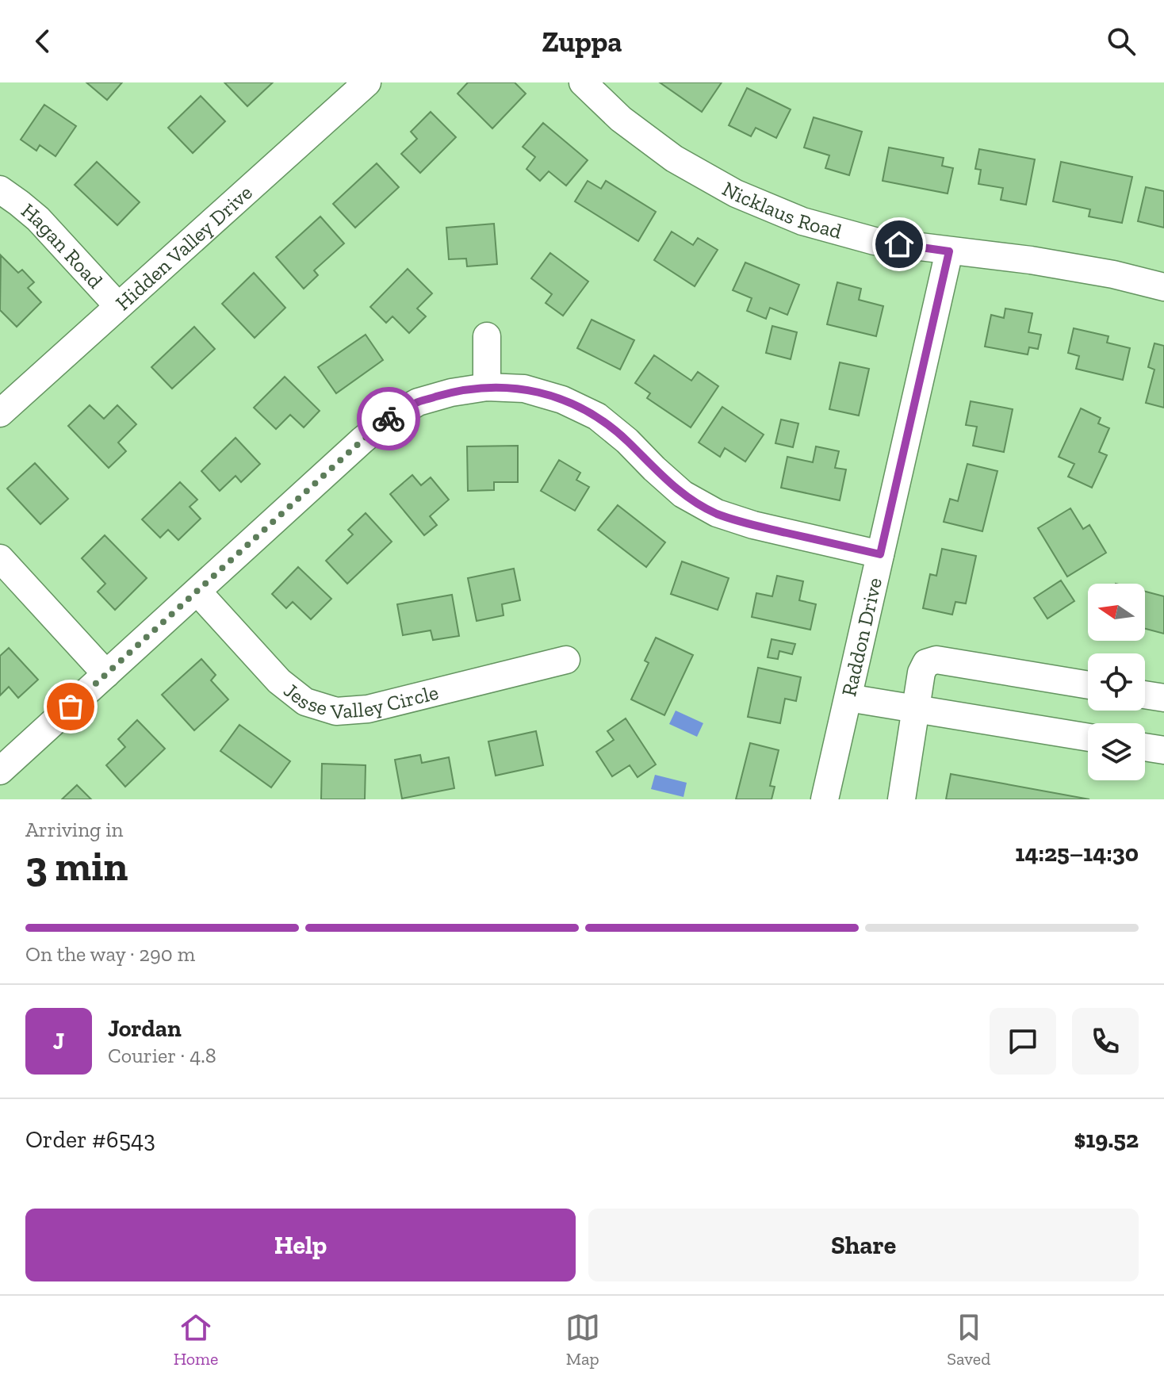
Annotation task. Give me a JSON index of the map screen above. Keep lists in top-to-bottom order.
{
  "streets": {
    "street": [
      "Nicklaus Road",
      "Hagan Road",
      "Hidden Valley Drive",
      "Raddon Drive",
      "Jesse Valley Circle"
    ]
  },
  "crossings": [
    ["Nicklaus Road", "Raddon Drive"],
    ["Hagan Road", "Hidden Valley Drive"]
  ],
  "north": "left",
  "page": {
    "header": "Zuppa",
    "heading": ["3 min", "Arriving in", "14:25–14:30"],
    "panel": [
      "Jordan",
      "Courier · 4.8",
      "Order #6543",
      "$19.52"
    ],
    "bar": "On the way · 290 m",
    "round": "J",
    "buttons": ["Help", "Share"],
    "tabs": ["Home", "Map", "Saved"]
  }
}
